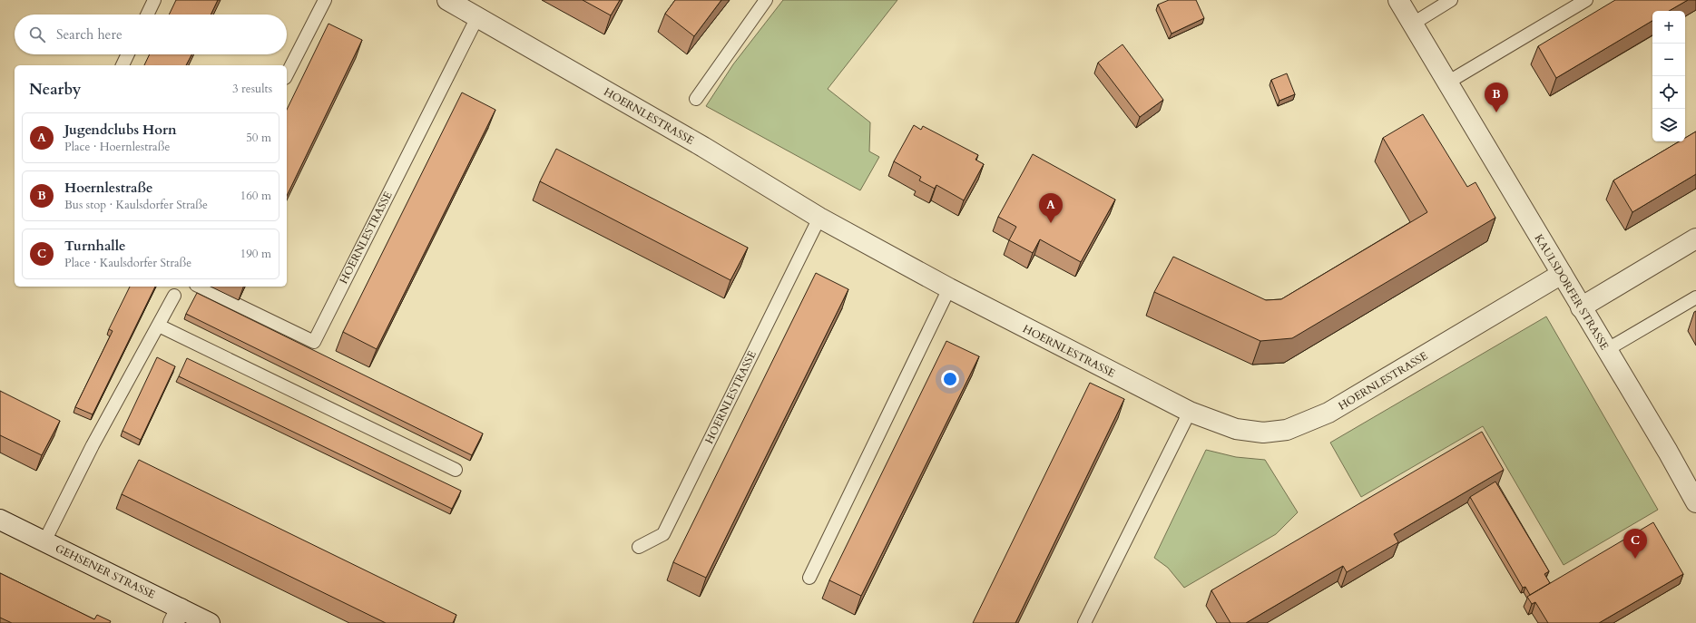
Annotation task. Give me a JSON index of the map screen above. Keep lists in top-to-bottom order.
{
  "streets": {
    "street": ["HOERNLESTRASSE", "KAULSDORFER STRASSE", "GEHSENER STRASSE"]
  },
  "crossings": [
    ["HOERNLESTRASSE", "KAULSDORFER STRASSE"]
  ],
  "page": {
    "map_buttons": ["+", "−"],
    "search": "Search here",
    "heading": ["Nearby", "3 results"],
    "pins": ["B", "A", "C"],
    "list": [
      {
        "mark": "A",
        "name": "Jugendclubs Horn",
        "note": "Place · Hoernlestraße",
        "value": "50 m"
      },
      {
        "mark": "B",
        "name": "Hoernlestraße",
        "note": "Bus stop · Kaulsdorfer Straße",
        "value": "160 m"
      },
      {
        "mark": "C",
        "name": "Turnhalle",
        "note": "Place · Kaulsdorfer Straße",
        "value": "190 m"
      }
    ]
  }
}
